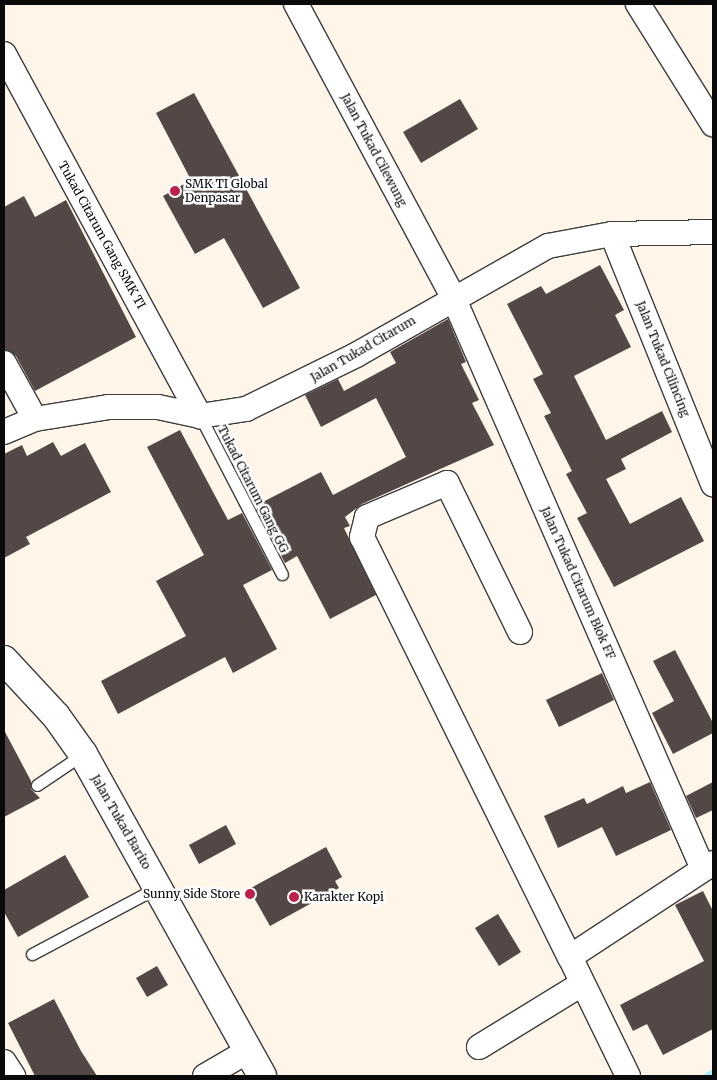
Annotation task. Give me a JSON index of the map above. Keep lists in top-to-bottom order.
{
  "streets": {
    "street": [
      "Jalan Tukad Cilewung",
      "Tukad Citarum Gang SMK TI",
      "Jalan Tukad Citarum",
      "Jalan Tukad Cilincing",
      "Jalan Tukad Citarum Blok FF",
      "Jalan Tukad Barito"
    ],
    "lane": ["Tukad Citarum Gang GG"]
  },
  "crossings": [
    ["Jalan Tukad Cilewung", "Jalan Tukad Citarum"],
    ["Jalan Tukad Cilewung", "Jalan Tukad Citarum Blok FF"],
    ["Tukad Citarum Gang SMK TI", "Jalan Tukad Citarum"],
    ["Tukad Citarum Gang SMK TI", "Tukad Citarum Gang GG"],
    ["Jalan Tukad Citarum", "Jalan Tukad Cilincing"],
    ["Jalan Tukad Citarum", "Tukad Citarum Gang GG"],
    ["Jalan Tukad Citarum", "Jalan Tukad Citarum Blok FF"]
  ],
  "places": ["SMK TI Global Denpasar", "Sunny Side Store", "Karakter Kopi"]
}
